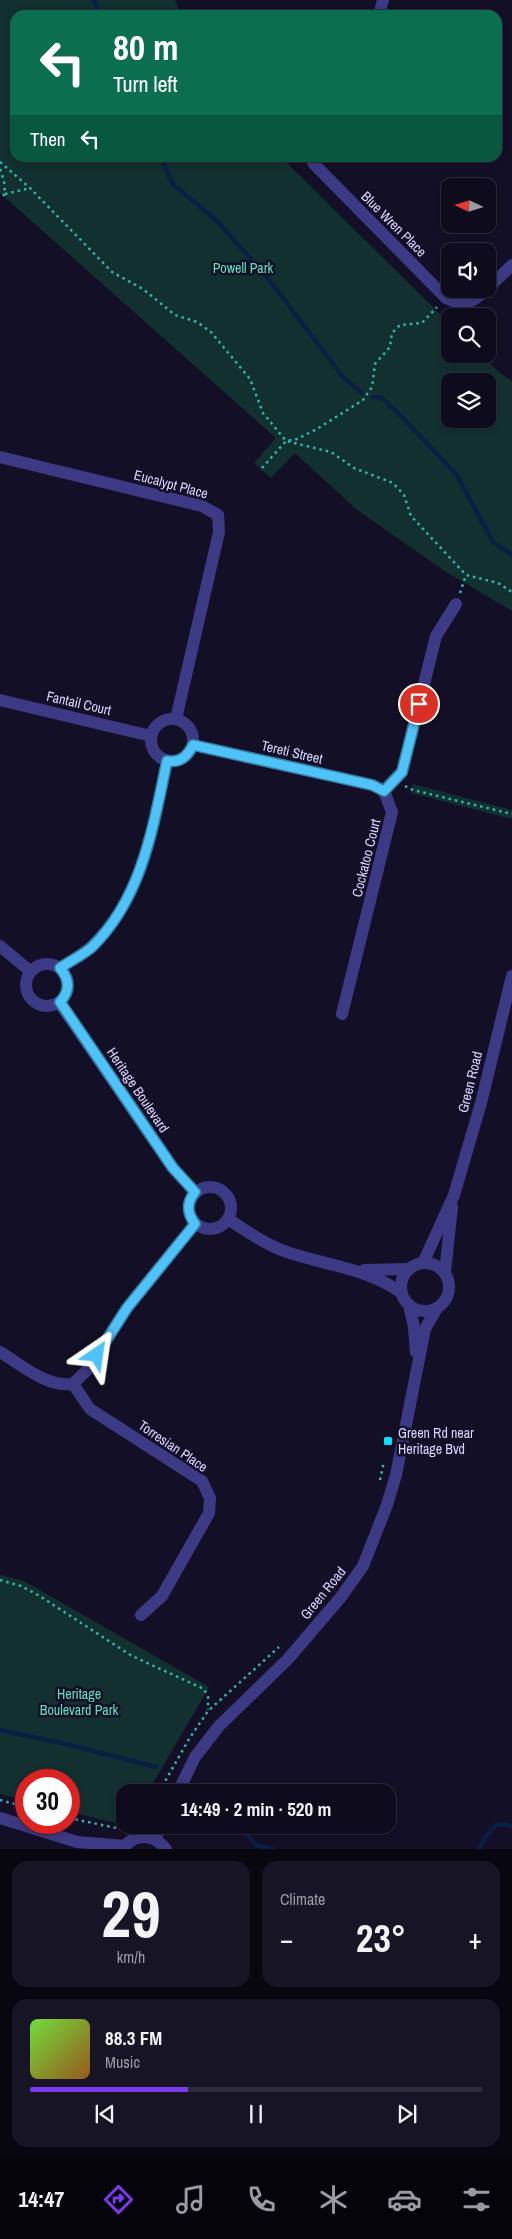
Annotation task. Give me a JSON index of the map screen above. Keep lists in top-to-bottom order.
{
  "streets": {
    "street": [
      "Blue Wren Place",
      "Eucalypt Place",
      "Fantail Court",
      "Tereti Street",
      "Cockatoo Court",
      "Green Road",
      "Heritage Boulevard",
      "Torresian Place"
    ]
  },
  "crossings": [
    ["Eucalypt Place", "Fantail Court"],
    ["Eucalypt Place", "Tereti Street"],
    ["Fantail Court", "Tereti Street"],
    ["Tereti Street", "Cockatoo Court"]
  ],
  "parks": ["Powell Park", "Heritage Boulevard Park"],
  "places": {
    "transit": ["Green Rd near Heritage Bvd"]
  },
  "north": "left",
  "page": {
    "turn": ["80 m", "Turn left"],
    "then": "Then",
    "limit": "30",
    "trip": "14:49 · 2 min · 520 m",
    "tile": [
      ["29", "km/h"],
      "Climate"
    ],
    "heat": ["−", "23°", "+"],
    "song": ["88.3 FM", "Music"],
    "tabs": "14:47"
  }
}
